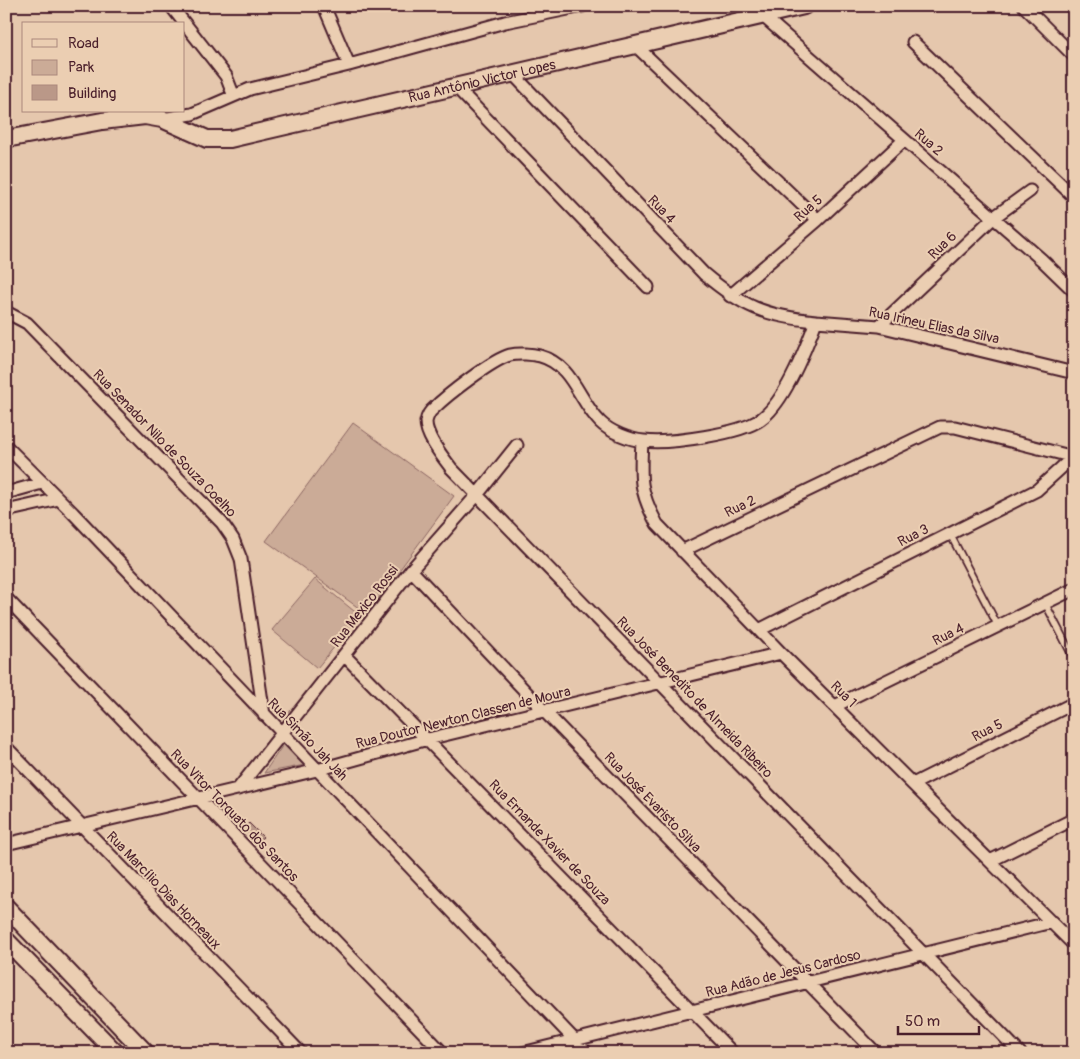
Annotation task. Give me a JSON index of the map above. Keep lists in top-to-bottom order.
{
  "streets": {
    "main road": ["Rua Antônio Victor Lopes"],
    "street": [
      "Rua 2",
      "Rua 5",
      "Rua 4",
      "Rua 6",
      "Rua Irineu Elias da Silva",
      "Rua Senador Nilo de Souza Coelho",
      "Rua 3",
      "Rua Mexico Rossi",
      "Rua 1",
      "Rua José Benedito de Almeida Ribeiro",
      "Rua Doutor Newton Classen de Moura",
      "Rua Simão Jah Jah",
      "Rua José Evaristo Silva",
      "Rua Vitor Torquato dos Santos",
      "Rua Ernande Xavier de Souza",
      "Rua Marcílio Dias Horneaux",
      "Rua Adão de Jesus Cardoso"
    ]
  },
  "crossings": [
    ["Rua Antônio Victor Lopes", "Rua 2"],
    ["Rua Antônio Victor Lopes", "Rua 4"],
    ["Rua 2", "Rua 5"],
    ["Rua 2", "Rua 6"],
    ["Rua 2", "Rua 3"],
    ["Rua 2", "Rua 1"],
    ["Rua 5", "Rua 4"],
    ["Rua 5", "Rua 1"],
    ["Rua 4", "Rua Irineu Elias da Silva"],
    ["Rua 4", "Rua 1"],
    ["Rua 6", "Rua Irineu Elias da Silva"],
    ["Rua Senador Nilo de Souza Coelho", "Rua Simão Jah Jah"],
    ["Rua 3", "Rua 1"],
    ["Rua Mexico Rossi", "Rua José Benedito de Almeida Ribeiro"],
    ["Rua Mexico Rossi", "Rua Doutor Newton Classen de Moura"],
    ["Rua Mexico Rossi", "Rua Simão Jah Jah"],
    ["Rua Mexico Rossi", "Rua José Evaristo Silva"],
    ["Rua Mexico Rossi", "Rua Ernande Xavier de Souza"],
    ["Rua 1", "Rua José Benedito de Almeida Ribeiro"],
    ["Rua 1", "Rua Doutor Newton Classen de Moura"],
    ["Rua 1", "Rua Adão de Jesus Cardoso"],
    ["Rua José Benedito de Almeida Ribeiro", "Rua Doutor Newton Classen de Moura"],
    ["Rua José Benedito de Almeida Ribeiro", "Rua Adão de Jesus Cardoso"],
    ["Rua Doutor Newton Classen de Moura", "Rua Simão Jah Jah"],
    ["Rua Doutor Newton Classen de Moura", "Rua José Evaristo Silva"],
    ["Rua Doutor Newton Classen de Moura", "Rua Vitor Torquato dos Santos"],
    ["Rua Doutor Newton Classen de Moura", "Rua Ernande Xavier de Souza"],
    ["Rua Doutor Newton Classen de Moura", "Rua Marcílio Dias Horneaux"],
    ["Rua Simão Jah Jah", "Rua Adão de Jesus Cardoso"],
    ["Rua José Evaristo Silva", "Rua Adão de Jesus Cardoso"],
    ["Rua Ernande Xavier de Souza", "Rua Adão de Jesus Cardoso"]
  ],
  "legend": ["Road", "Park", "Building"],
  "scale_bar": "50 m"
}
